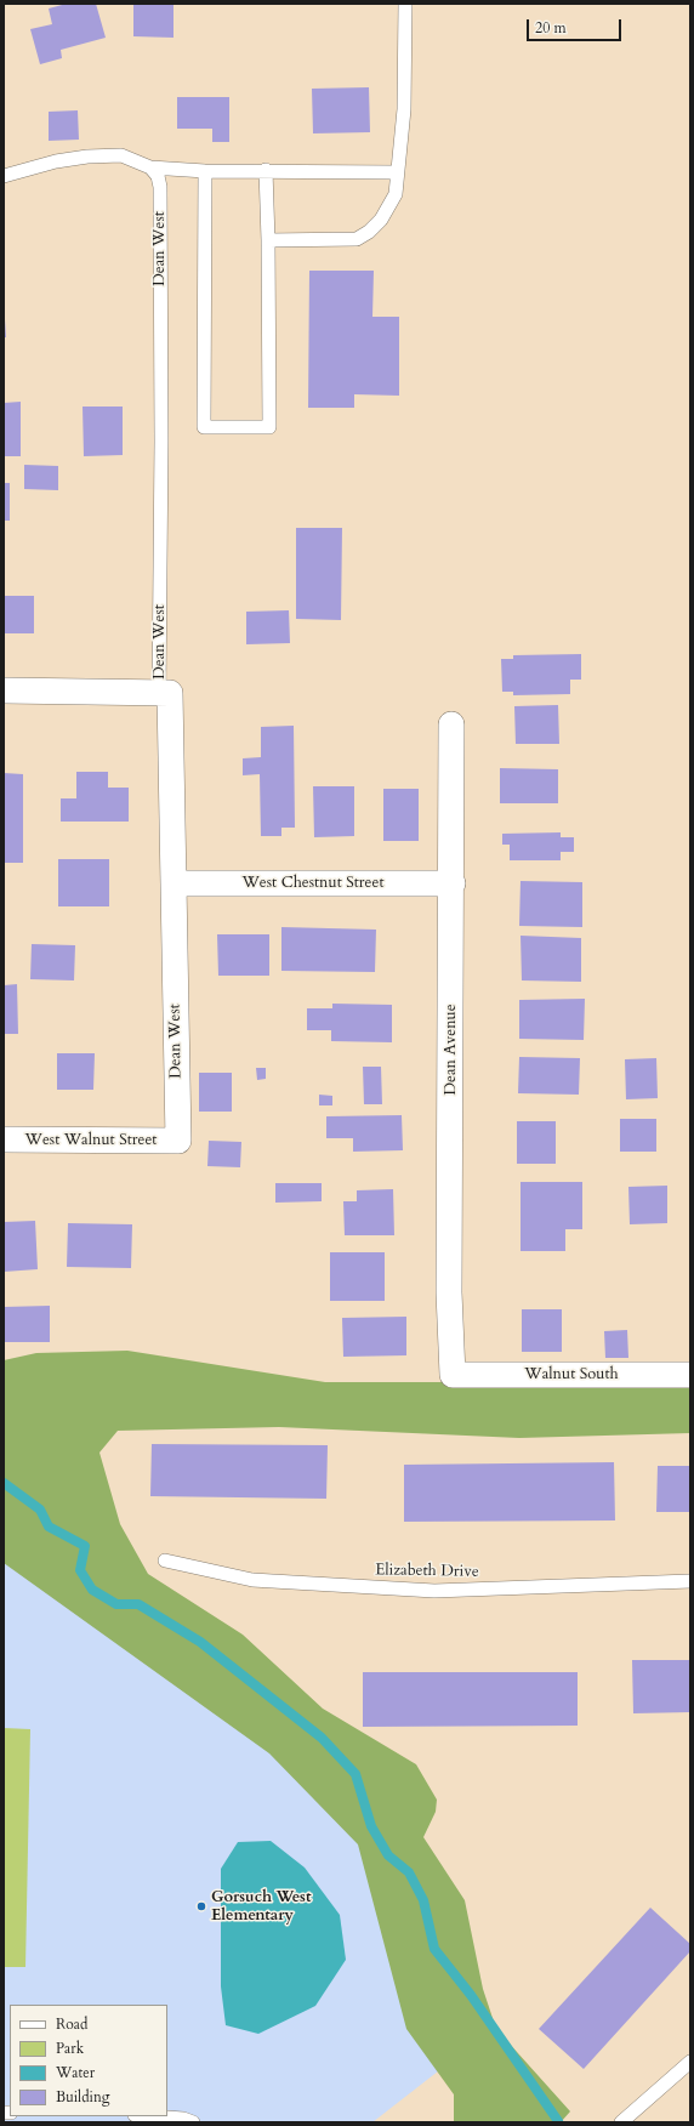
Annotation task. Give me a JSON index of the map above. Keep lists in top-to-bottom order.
{
  "streets": {
    "street": [
      "Dean West",
      "West Chestnut Street",
      "Dean Avenue",
      "West Walnut Street",
      "Walnut South"
    ],
    "lane": ["Elizabeth Drive"]
  },
  "crossings": [
    ["Dean West", "West Chestnut Street"],
    ["Dean West", "West Walnut Street"],
    ["West Chestnut Street", "Dean Avenue"],
    ["Dean Avenue", "Walnut South"]
  ],
  "places": ["Gorsuch West Elementary"],
  "legend": [
    "Road",
    "Park",
    "Water",
    "Building"
  ],
  "scale_bar": "20 m"
}
